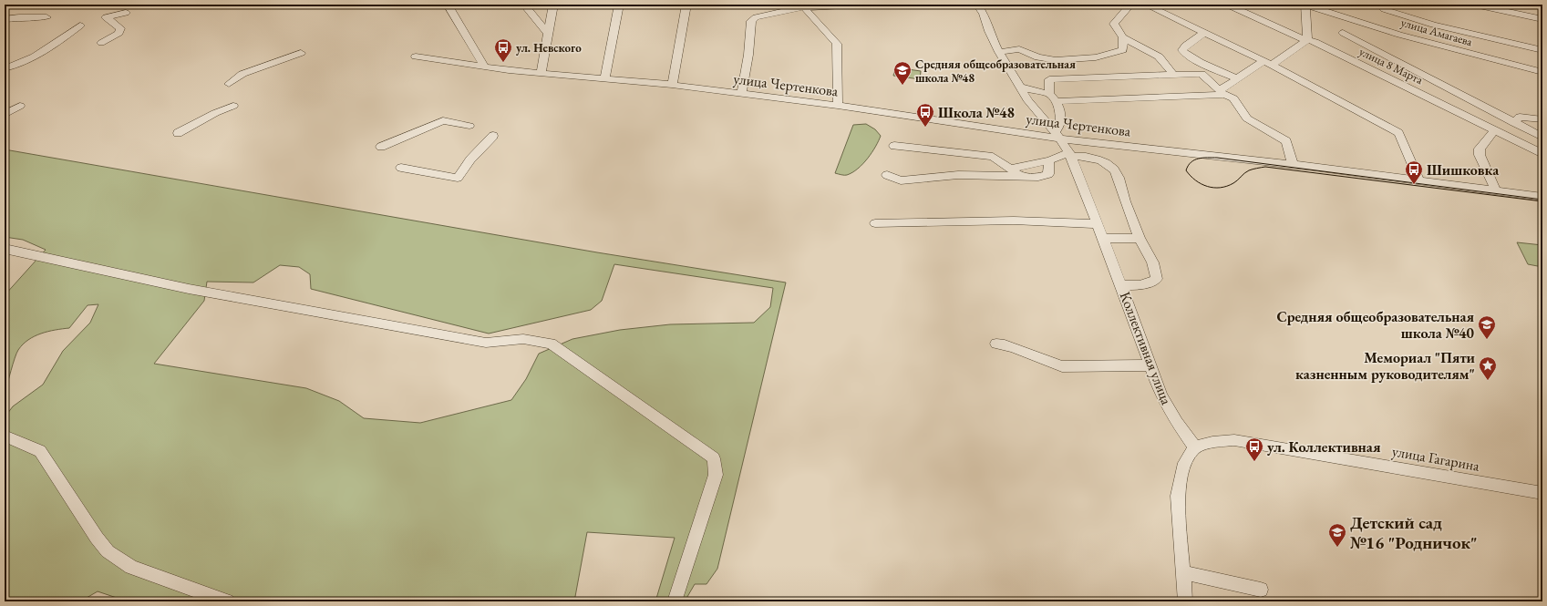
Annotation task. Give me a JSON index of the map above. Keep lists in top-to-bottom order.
{
  "streets": {
    "street": [
      "улица Амагаева",
      "улица 8 Марта",
      "улица Чертенкова",
      "Коллективная улица",
      "улица Гагарина"
    ]
  },
  "crossings": [
    ["улица Чертенкова", "Коллективная улица"],
    ["Коллективная улица", "улица Гагарина"]
  ],
  "places": {
    "bus stop": [
      "ул. Невского",
      "Школа №48",
      "Шишковка",
      "ул. Коллективная"
    ],
    "school or university": ["Средняя общеобразовательная школа №48", "Средняя общеобразовательная школа №40", "Детский сад №16 \"Родничок\""],
    "place": ["Мемориал \"Пяти казненным руководителям\""]
  }
}
